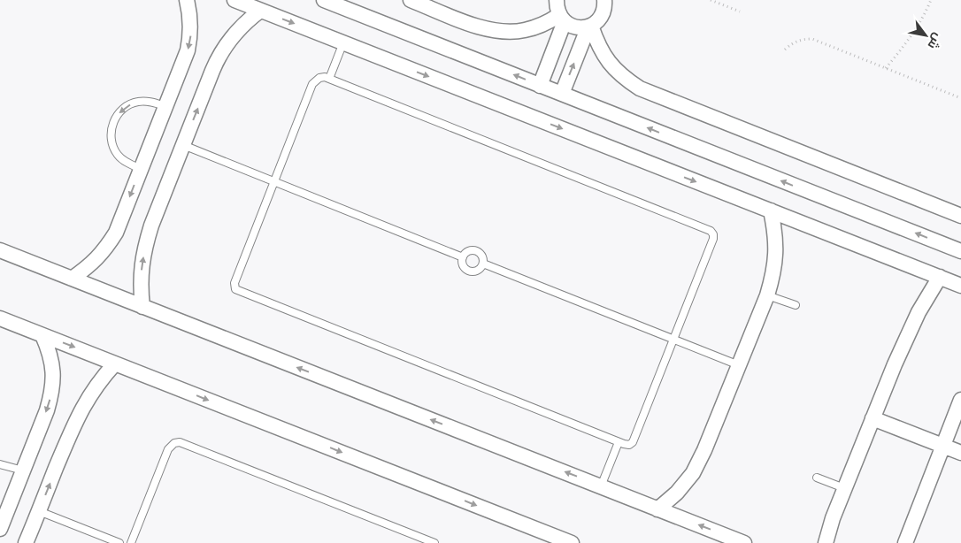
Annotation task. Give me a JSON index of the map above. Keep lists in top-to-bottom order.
{
  "north": "bottom right"
}
